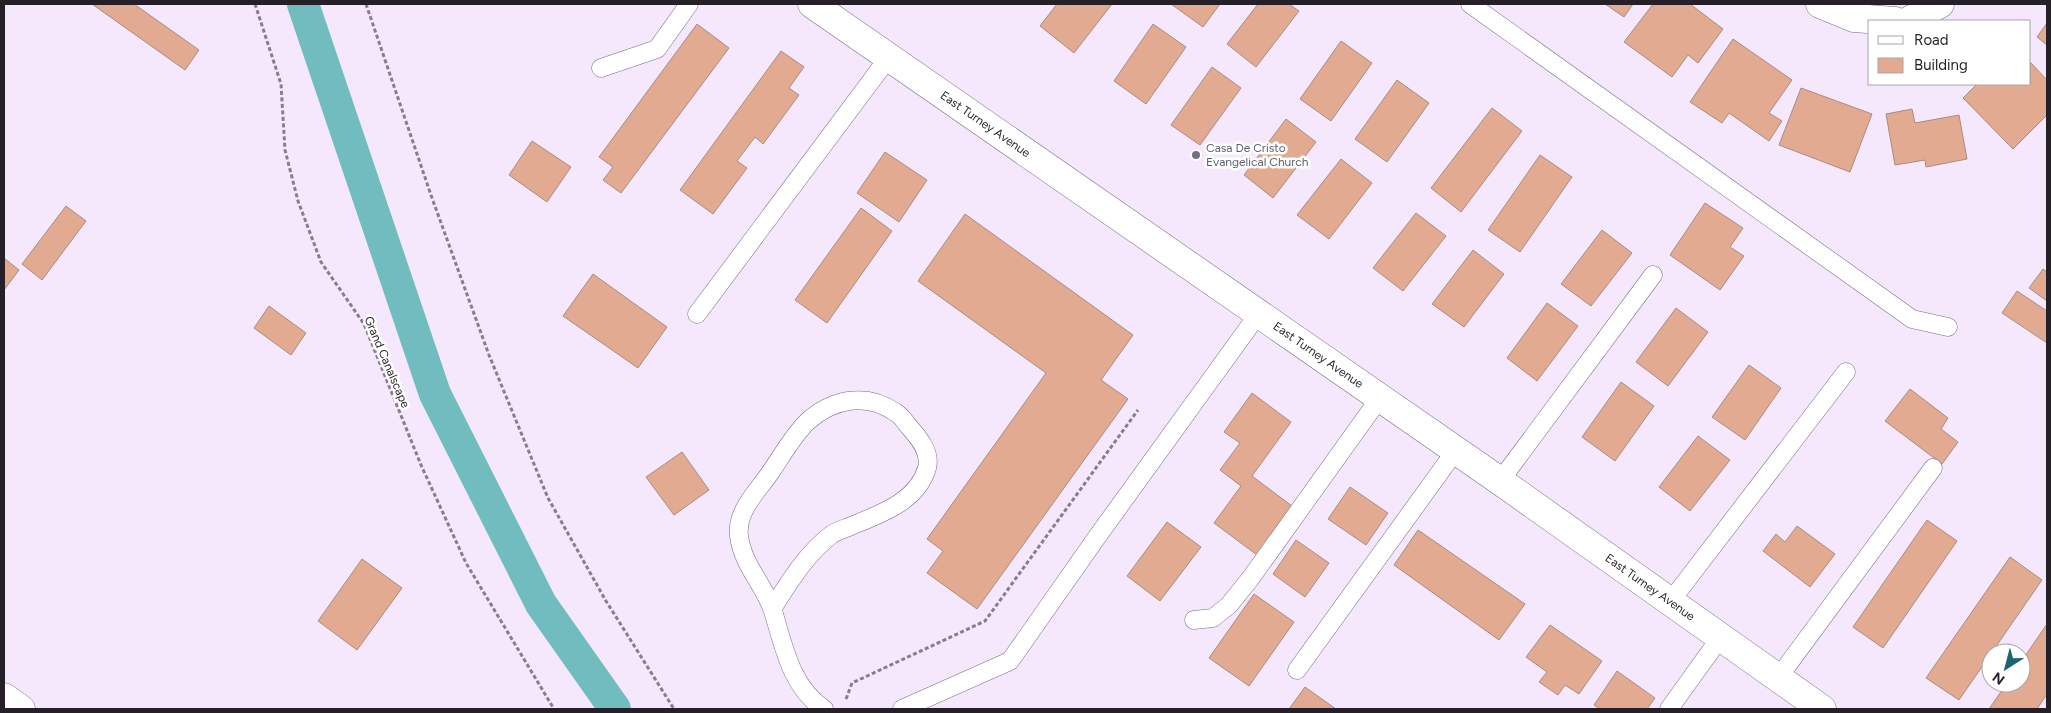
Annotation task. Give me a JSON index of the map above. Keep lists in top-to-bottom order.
{
  "streets": {
    "street": ["East Turney Avenue"],
    "path": ["Grand Canalscape"]
  },
  "places": ["Casa De Cristo Evangelical Church"],
  "legend": ["Road", "Building"],
  "north": "bottom left"
}
